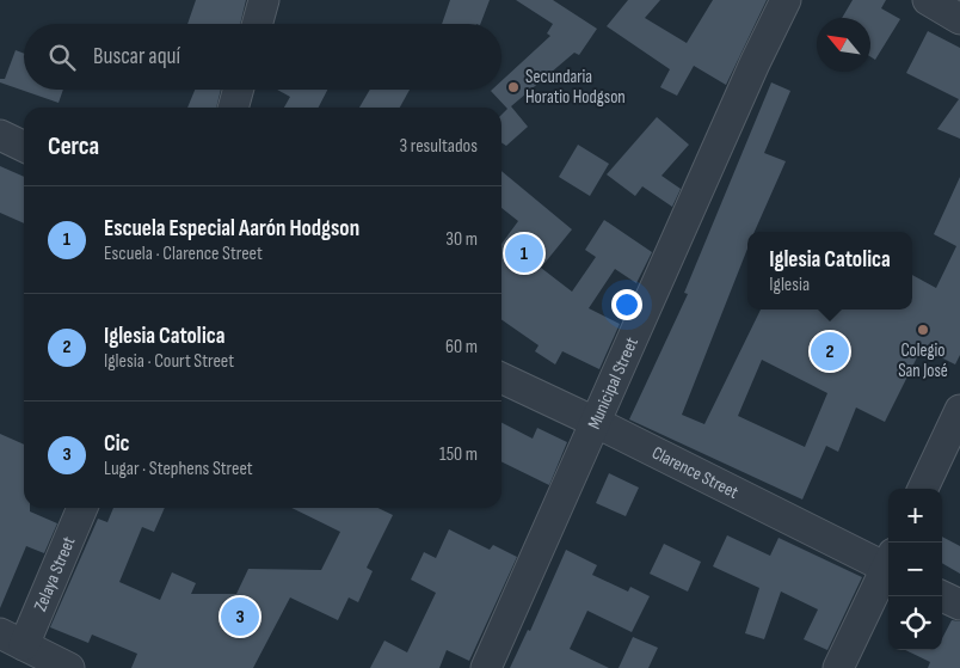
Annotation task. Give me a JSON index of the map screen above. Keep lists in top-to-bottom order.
{
  "streets": {
    "street": ["Municipal Street", "Clarence Street", "Zelaya Street"]
  },
  "crossings": [
    ["Municipal Street", "Clarence Street"]
  ],
  "places": ["Secundaria Horatio Hodgson", "Colegio San José"],
  "north": "top left",
  "page": {
    "search": "Buscar aquí",
    "heading": ["Cerca", "3 resultados"],
    "list": [
      {
        "mark": "1",
        "name": "Escuela Especial Aarón Hodgson",
        "note": "Escuela · Clarence Street",
        "value": "30 m"
      },
      {
        "mark": "2",
        "name": "Iglesia Catolica",
        "note": "Iglesia · Court Street",
        "value": "60 m"
      },
      {
        "mark": "3",
        "name": "Cic",
        "note": "Lugar · Stephens Street",
        "value": "150 m"
      }
    ],
    "pins": ["1", "2", "3"],
    "popup": ["Iglesia Catolica", "Iglesia"],
    "map_buttons": ["+", "−"]
  }
}
